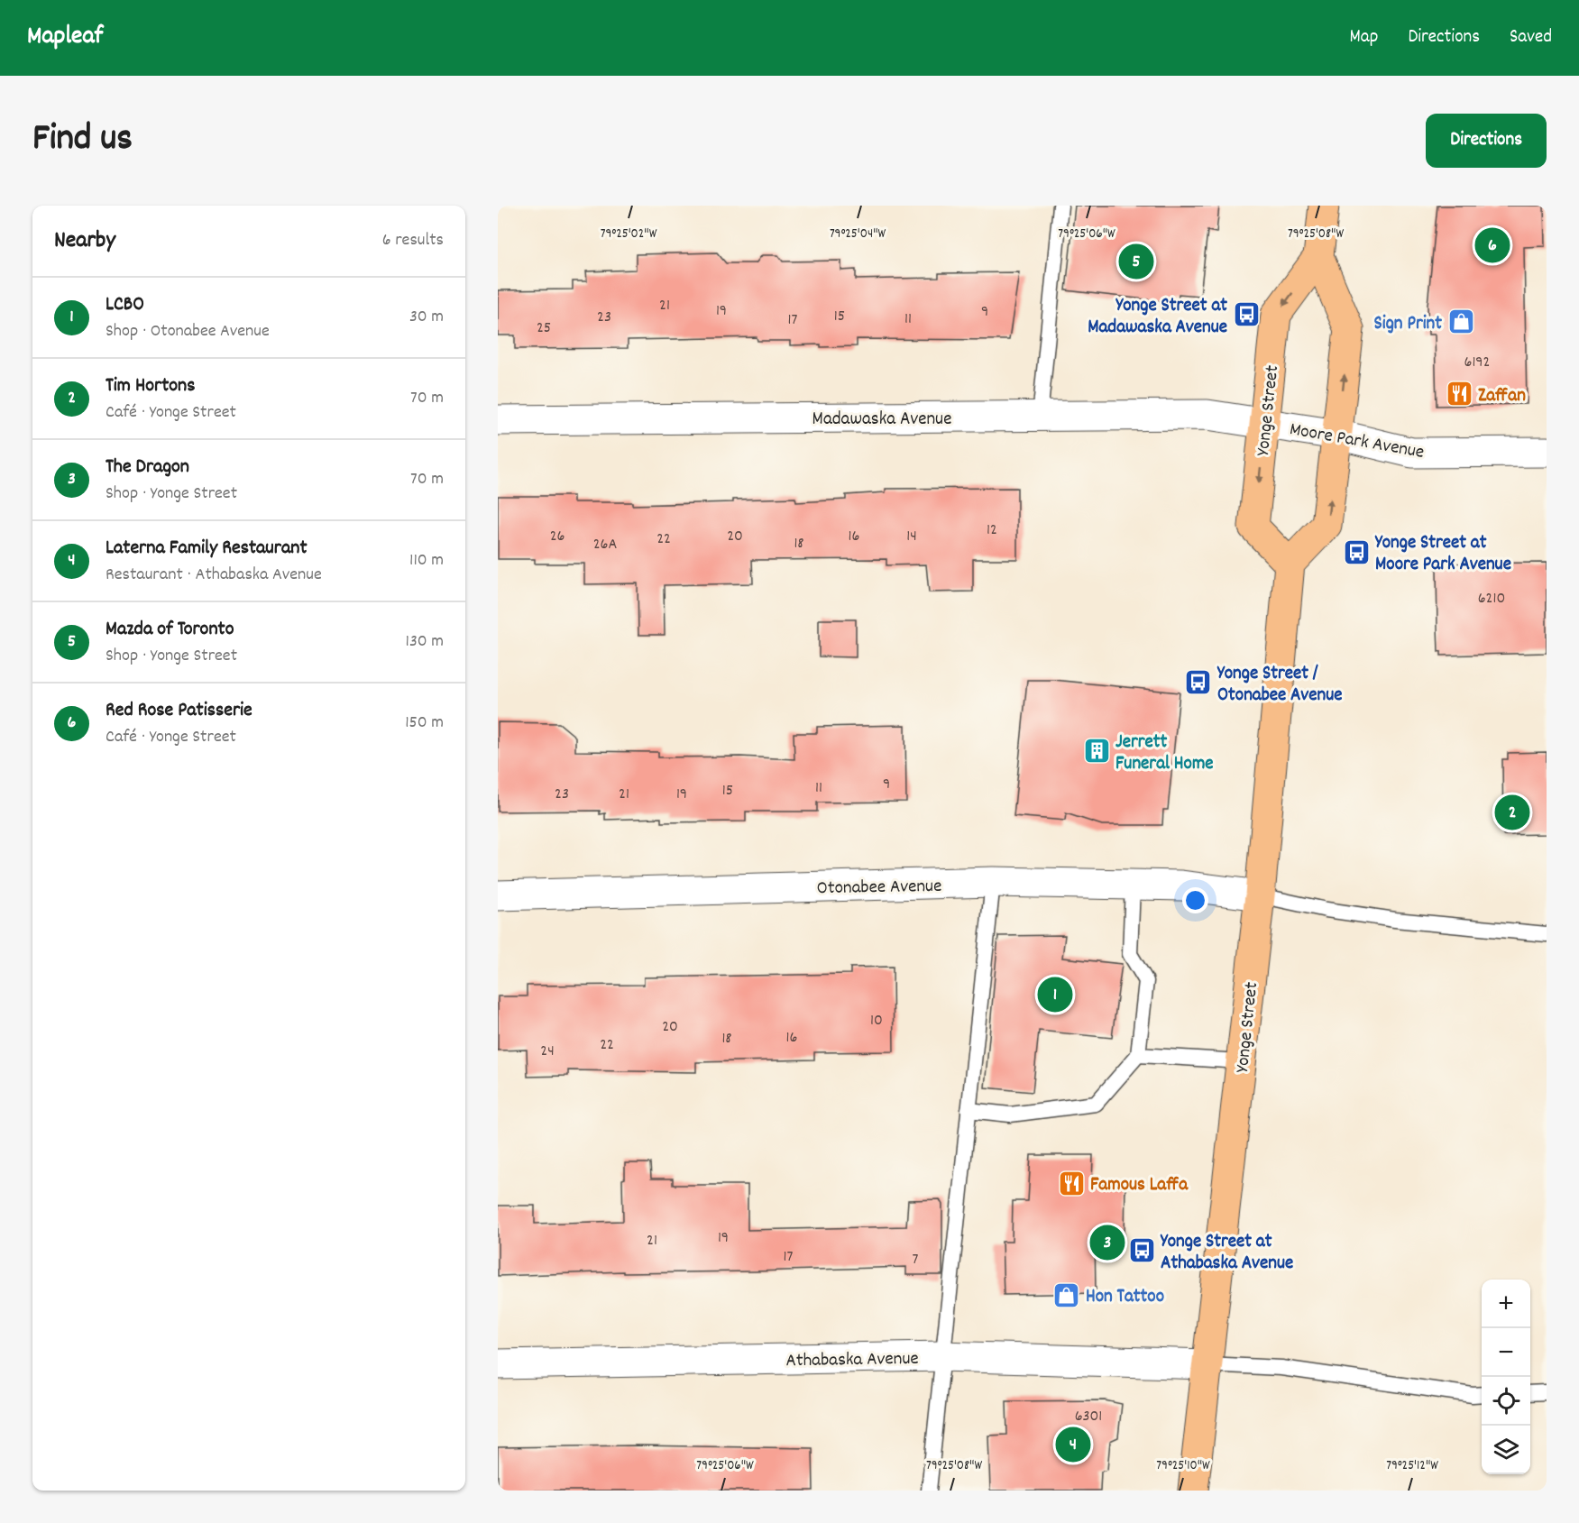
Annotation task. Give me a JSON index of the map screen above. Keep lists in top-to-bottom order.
{
  "streets": {
    "main road": ["Yonge Street"],
    "street": [
      "Madawaska Avenue",
      "Moore Park Avenue",
      "Otonabee Avenue",
      "Athabaska Avenue"
    ]
  },
  "crossings": [
    ["Yonge Street", "Madawaska Avenue"],
    ["Yonge Street", "Moore Park Avenue"],
    ["Yonge Street", "Otonabee Avenue"],
    ["Yonge Street", "Athabaska Avenue"],
    ["Madawaska Avenue", "Moore Park Avenue"]
  ],
  "places": {
    "bus stop": [
      "Yonge Street at Madawaska Avenue",
      "Yonge Street at Moore Park Avenue",
      "Yonge Street / Otonabee Avenue",
      "Yonge Street at Athabaska Avenue"
    ],
    "shop": ["Sign Print", "Hon Tattoo"],
    "restaurant": ["Zaffan", "Famous Laffa"],
    "building": ["Jerrett Funeral Home"]
  },
  "house_numbers": [
    "21",
    "19",
    "9",
    "15",
    "23",
    "11",
    "17",
    "25",
    "6192",
    "12",
    "26",
    "20",
    "16",
    "14",
    "22",
    "18",
    "26A",
    "6210",
    "9",
    "11",
    "15",
    "23",
    "21",
    "19",
    "10",
    "20",
    "16",
    "18",
    "22",
    "24",
    "19",
    "21",
    "17",
    "7",
    "6301"
  ],
  "page": {
    "header": "Mapleaf",
    "nav": ["Map", "Directions", "Saved"],
    "title": "Find us",
    "buttons": "Directions",
    "heading": ["Nearby", "6 results"],
    "pins": [
      "6",
      "5",
      "2",
      "1",
      "3",
      "4"
    ],
    "list": [
      {
        "mark": "1",
        "name": "LCBO",
        "note": "Shop · Otonabee Avenue",
        "value": "30 m"
      },
      {
        "mark": "2",
        "name": "Tim Hortons",
        "note": "Café · Yonge Street",
        "value": "70 m"
      },
      {
        "mark": "3",
        "name": "The Dragon",
        "note": "Shop · Yonge Street",
        "value": "70 m"
      },
      {
        "mark": "4",
        "name": "Laterna Family Restaurant",
        "note": "Restaurant · Athabaska Avenue",
        "value": "110 m"
      },
      {
        "mark": "5",
        "name": "Mazda of Toronto",
        "note": "Shop · Yonge Street",
        "value": "130 m"
      },
      {
        "mark": "6",
        "name": "Red Rose Patisserie",
        "note": "Café · Yonge Street",
        "value": "150 m"
      }
    ],
    "map_buttons": ["+", "−"]
  },
  "coordinates": [
    "79°25'02\"W",
    "79°25'04\"W",
    "79°25'06\"W",
    "79°25'08\"W",
    "79°25'10\"W",
    "79°25'12\"W"
  ]
}
